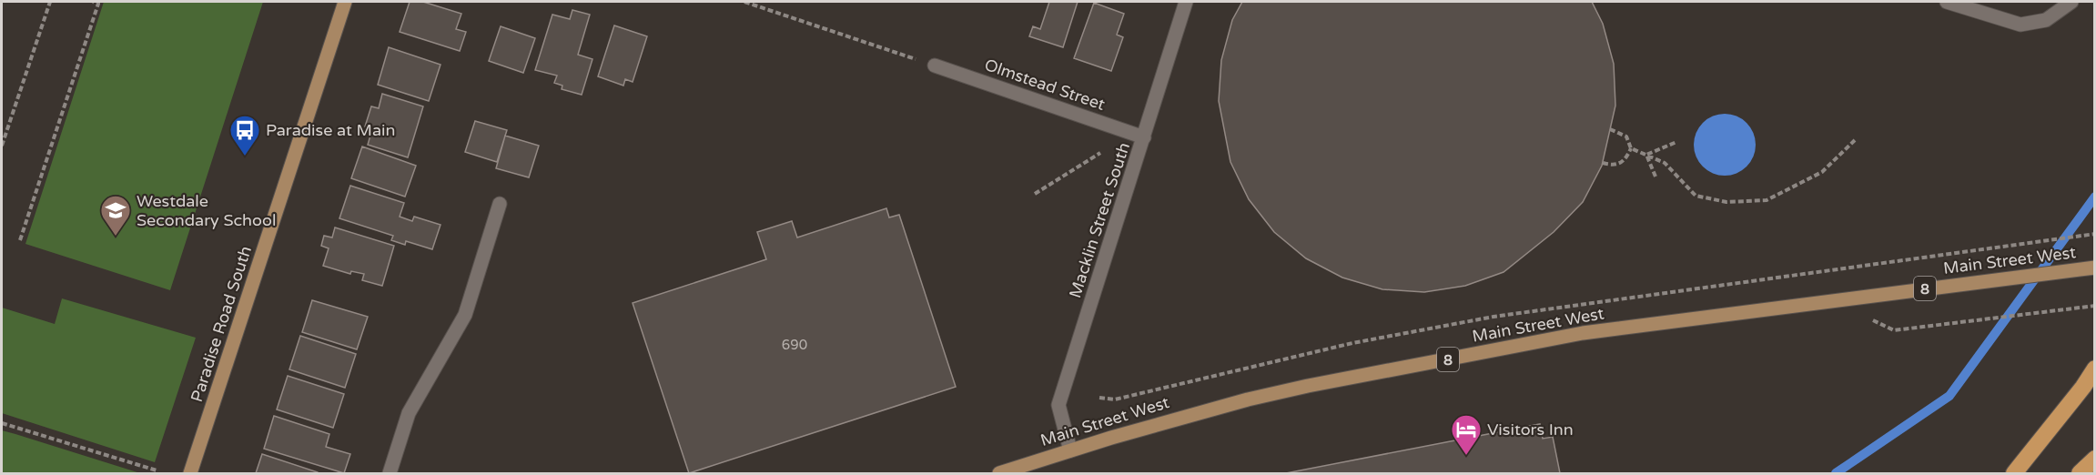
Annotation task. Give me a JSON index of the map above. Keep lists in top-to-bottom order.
{
  "streets": {
    "main road": ["Main Street West", "8", "Paradise Road South"],
    "street": ["Olmstead Street", "Macklin Street South"]
  },
  "crossings": [
    ["Olmstead Street", "Macklin Street South"],
    ["Macklin Street South", "Main Street West"]
  ],
  "places": {
    "bus stop": ["Paradise at Main"],
    "school or university": ["Westdale Secondary School"],
    "hotel": ["Visitors Inn"]
  },
  "house_numbers": ["690"]
}
